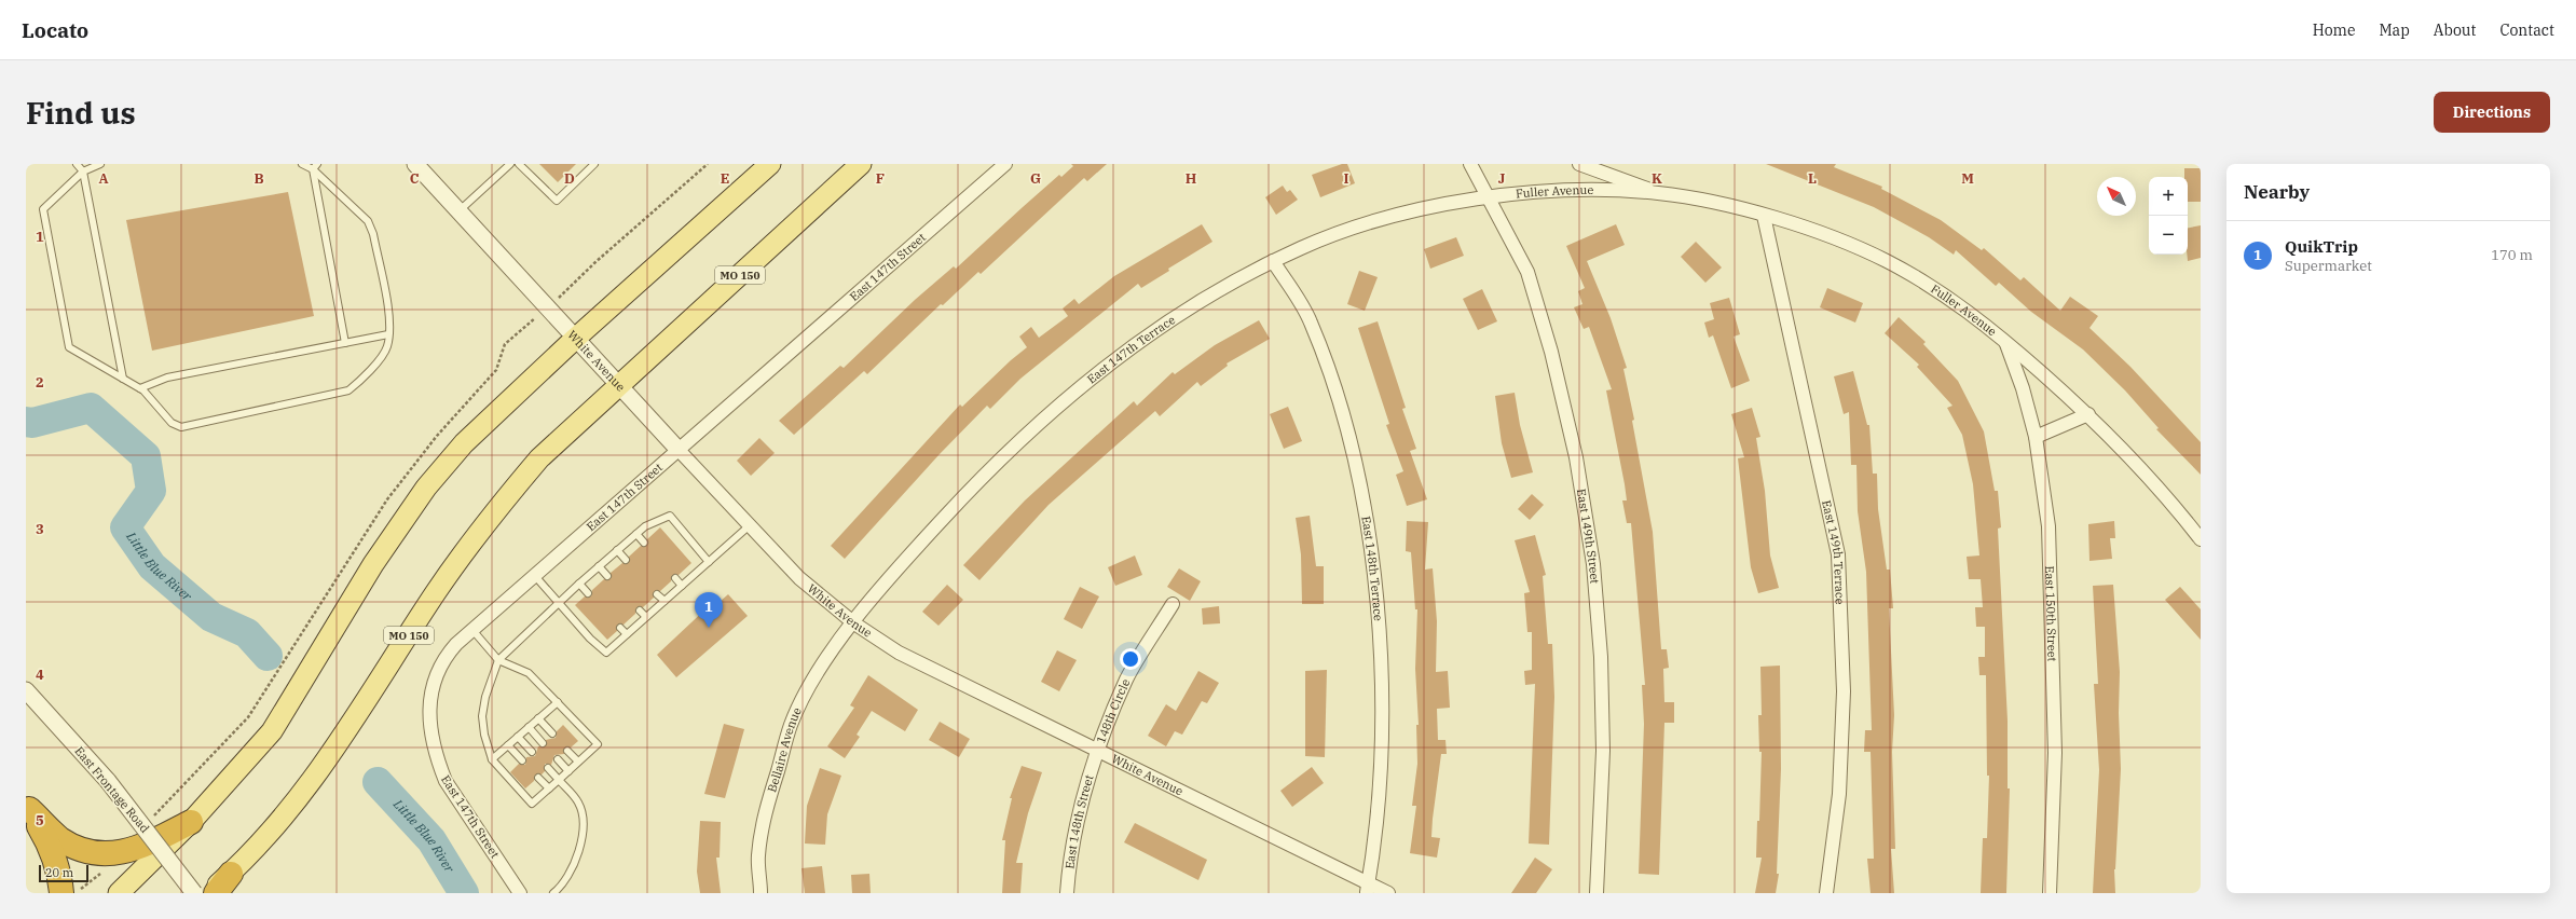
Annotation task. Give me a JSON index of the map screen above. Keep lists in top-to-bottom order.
{
  "streets": {
    "main road": ["MO 150"],
    "street": [
      "Fuller Avenue",
      "East 147th Street",
      "East 147th Terrace",
      "White Avenue",
      "East 149th Street",
      "East 149th Terrace",
      "East 148th Terrace",
      "East 150th Street",
      "148th Circle",
      "Bellaire Avenue",
      "East Frontage Road",
      "East 148th Street"
    ]
  },
  "crossings": [
    ["Fuller Avenue", "East 147th Terrace"],
    ["Fuller Avenue", "East 149th Street"],
    ["Fuller Avenue", "East 149th Terrace"],
    ["Fuller Avenue", "East 150th Street"],
    ["East 147th Street", "White Avenue"],
    ["MO 150", "White Avenue"],
    ["East 147th Terrace", "White Avenue"],
    ["East 147th Terrace", "East 149th Street"],
    ["East 147th Terrace", "East 148th Terrace"],
    ["East 147th Terrace", "Bellaire Avenue"],
    ["White Avenue", "East 148th Terrace"],
    ["White Avenue", "148th Circle"],
    ["White Avenue", "Bellaire Avenue"],
    ["White Avenue", "East 148th Street"],
    ["148th Circle", "East 148th Street"]
  ],
  "water": ["Little Blue River"],
  "scale_bar": "20 m",
  "north": "top left",
  "page": {
    "header": "Locato",
    "nav": [
      "Home",
      "Map",
      "About",
      "Contact"
    ],
    "buttons": "Directions",
    "title": "Find us",
    "heading": "Nearby",
    "map_buttons": ["+", "−"],
    "list": [
      {
        "mark": "1",
        "name": "QuikTrip",
        "note": "Supermarket",
        "value": "170 m"
      }
    ],
    "pins": "1",
    "scale": "20 m"
  },
  "grid": {
    "columns": [
      "A",
      "B",
      "C",
      "D",
      "E",
      "F",
      "G",
      "H",
      "I",
      "J",
      "K",
      "L",
      "M"
    ],
    "rows": [
      "1",
      "2",
      "3",
      "4",
      "5"
    ]
  }
}
